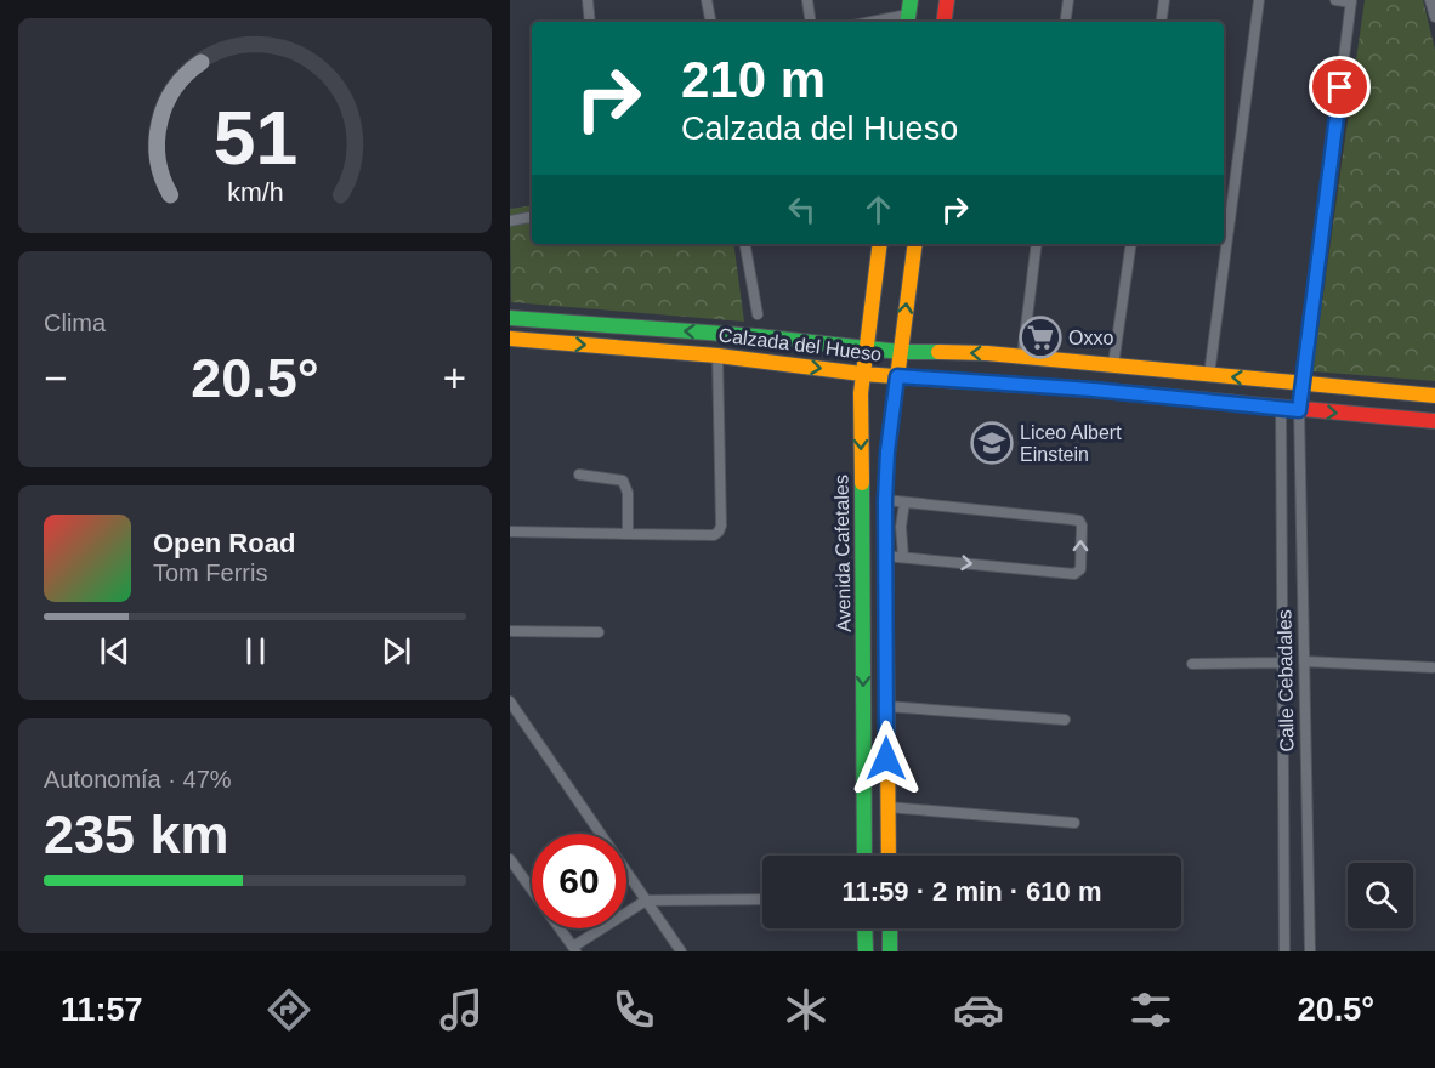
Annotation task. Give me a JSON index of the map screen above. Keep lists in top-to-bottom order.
{
  "streets": {
    "main road": ["Calzada del Hueso", "Avenida Cafetales"],
    "street": ["Calle Cebadales"]
  },
  "crossings": [
    ["Calzada del Hueso", "Avenida Cafetales"],
    ["Calzada del Hueso", "Calle Cebadales"]
  ],
  "places": {
    "supermarket": ["Oxxo"],
    "school or university": ["Liceo Albert Einstein"]
  },
  "page": {
    "turn": ["210 m", "Calzada del Hueso"],
    "tile": [
      "Clima",
      ["Autonomía · 47%", "235 km"]
    ],
    "heat": ["−", "20.5°", "+"],
    "song": ["Open Road", "Tom Ferris"],
    "limit": "60",
    "trip": "11:59 · 2 min · 610 m",
    "tabs": ["11:57", "20.5°"],
    "gauge": ["51", "km/h"]
  }
}
